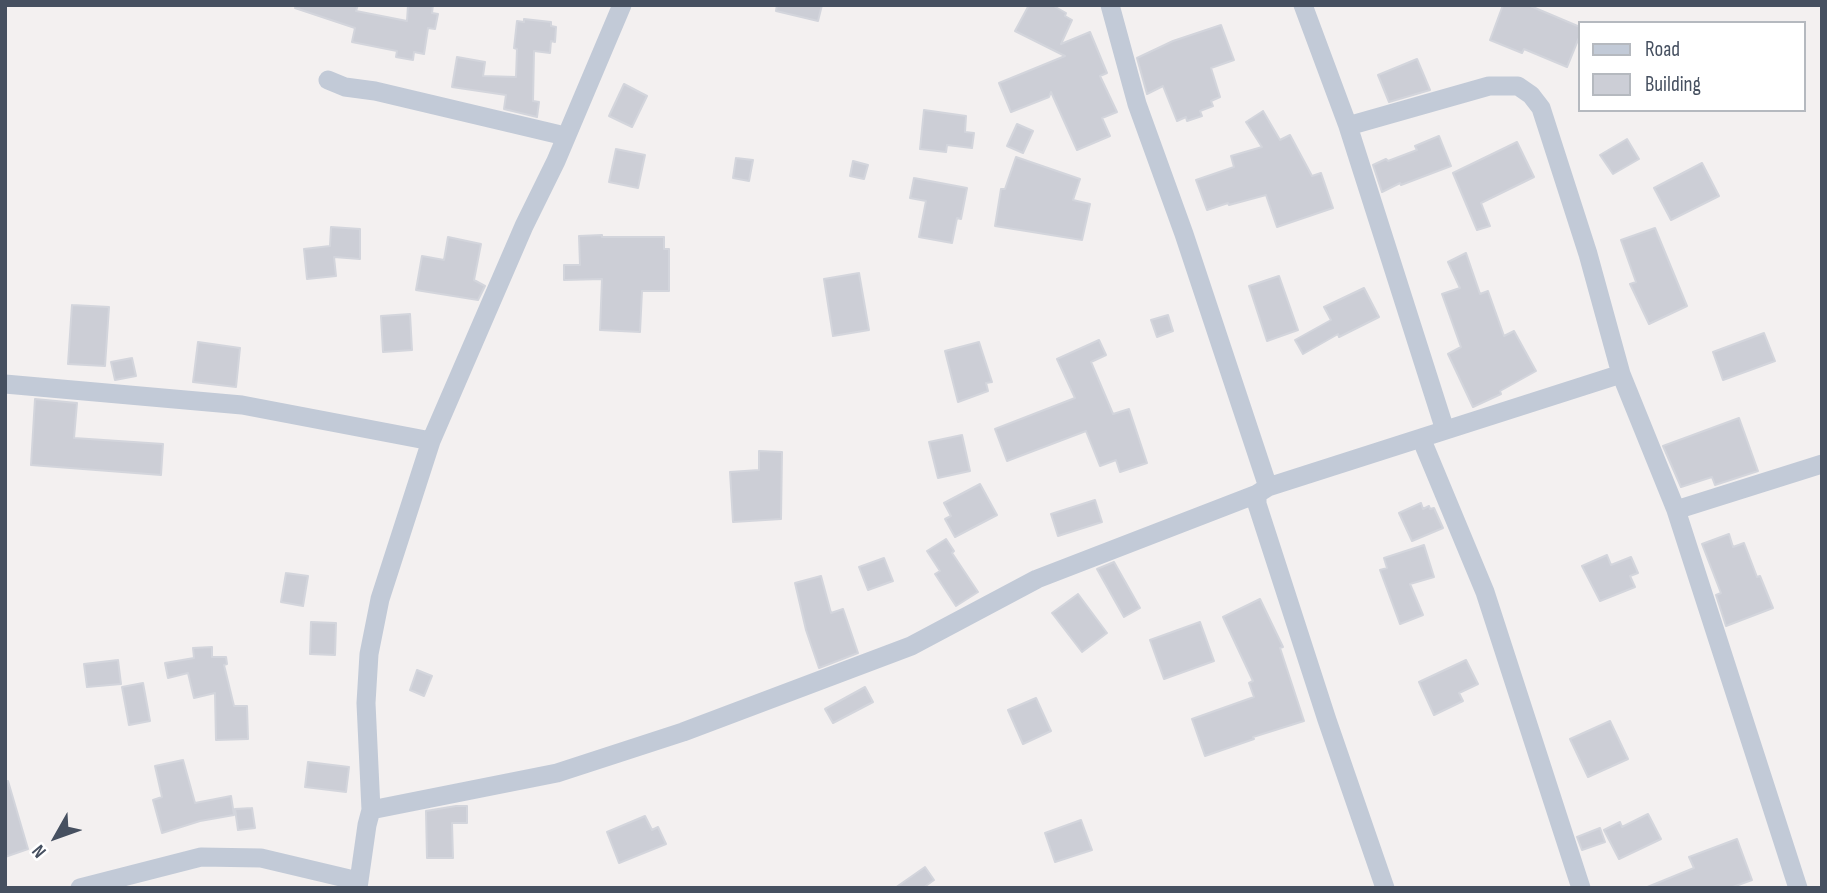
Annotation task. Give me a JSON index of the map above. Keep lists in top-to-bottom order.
{
  "legend": ["Road", "Building"],
  "north": "bottom left"
}
